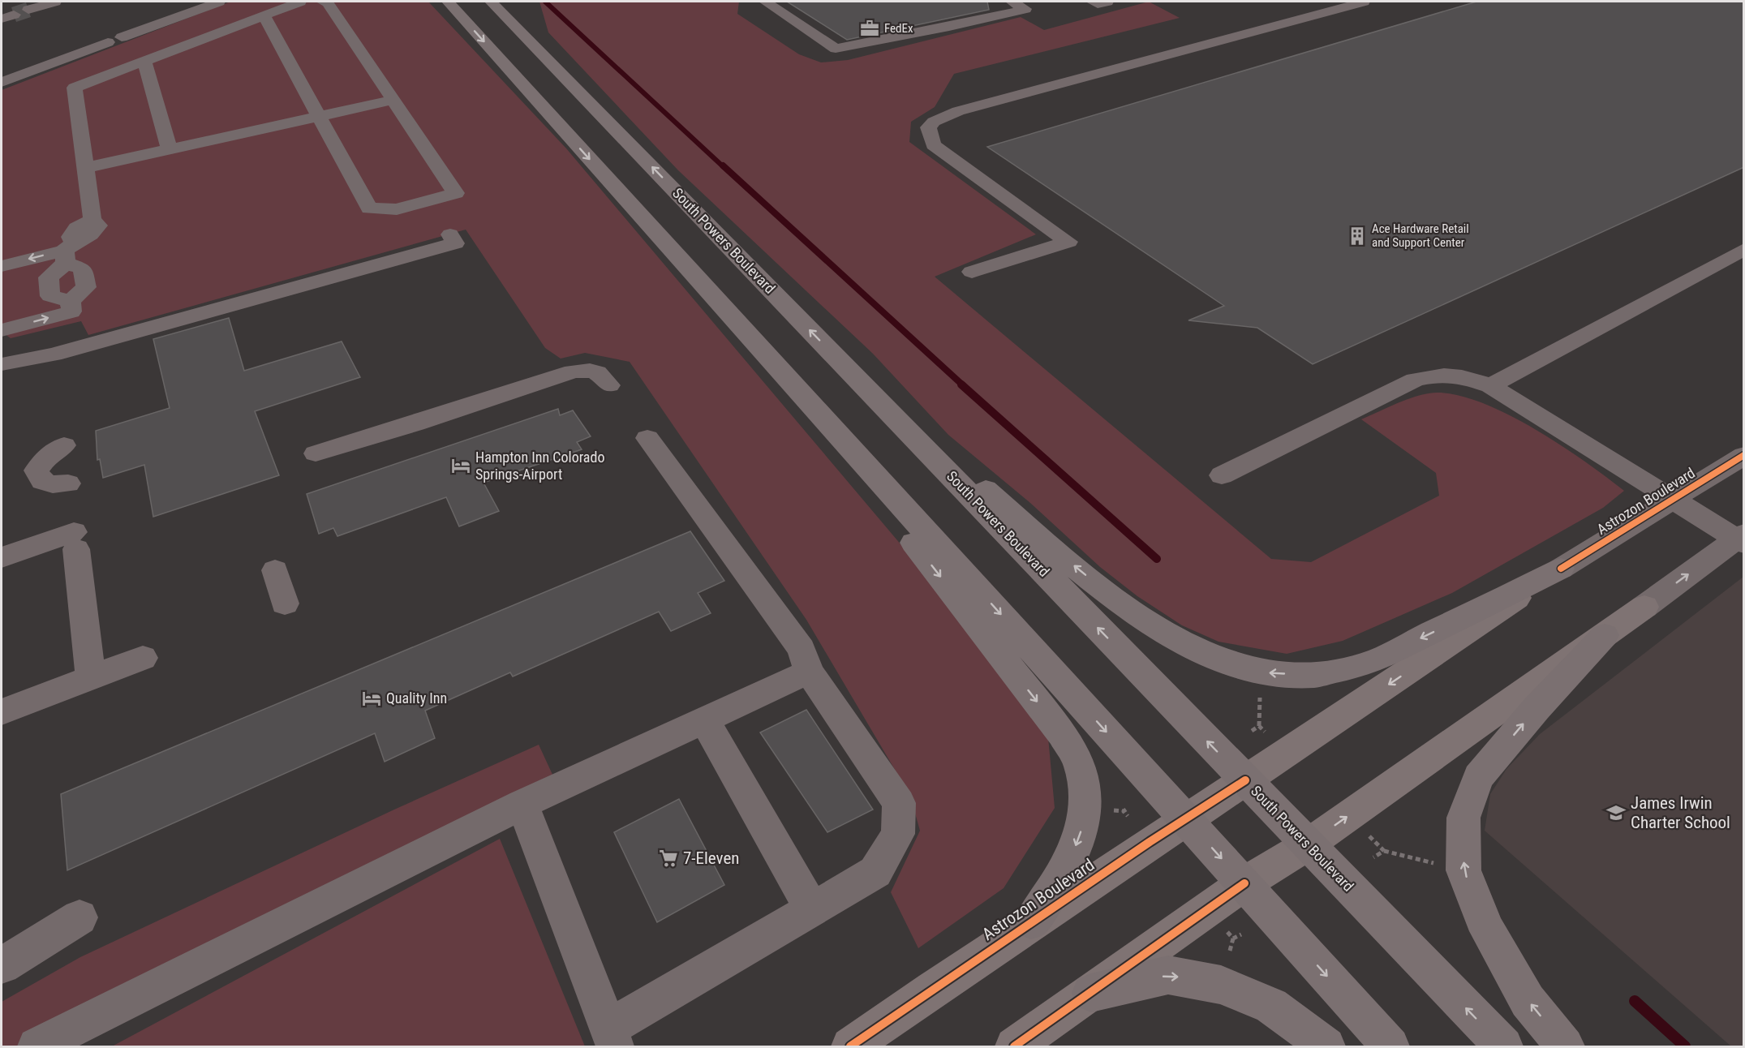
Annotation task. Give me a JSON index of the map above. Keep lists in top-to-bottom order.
{
  "streets": {
    "highway": ["South Powers Boulevard"],
    "main road": ["Astrozon Boulevard"]
  },
  "crossings": [
    ["South Powers Boulevard", "Astrozon Boulevard"]
  ],
  "places": {
    "office": ["FedEx"],
    "building": ["Ace Hardware Retail and Support Center"],
    "hotel": ["Hampton Inn Colorado Springs-Airport", "Quality Inn"],
    "school or university": ["James Irwin Charter School"],
    "supermarket": ["7-Eleven"]
  }
}
